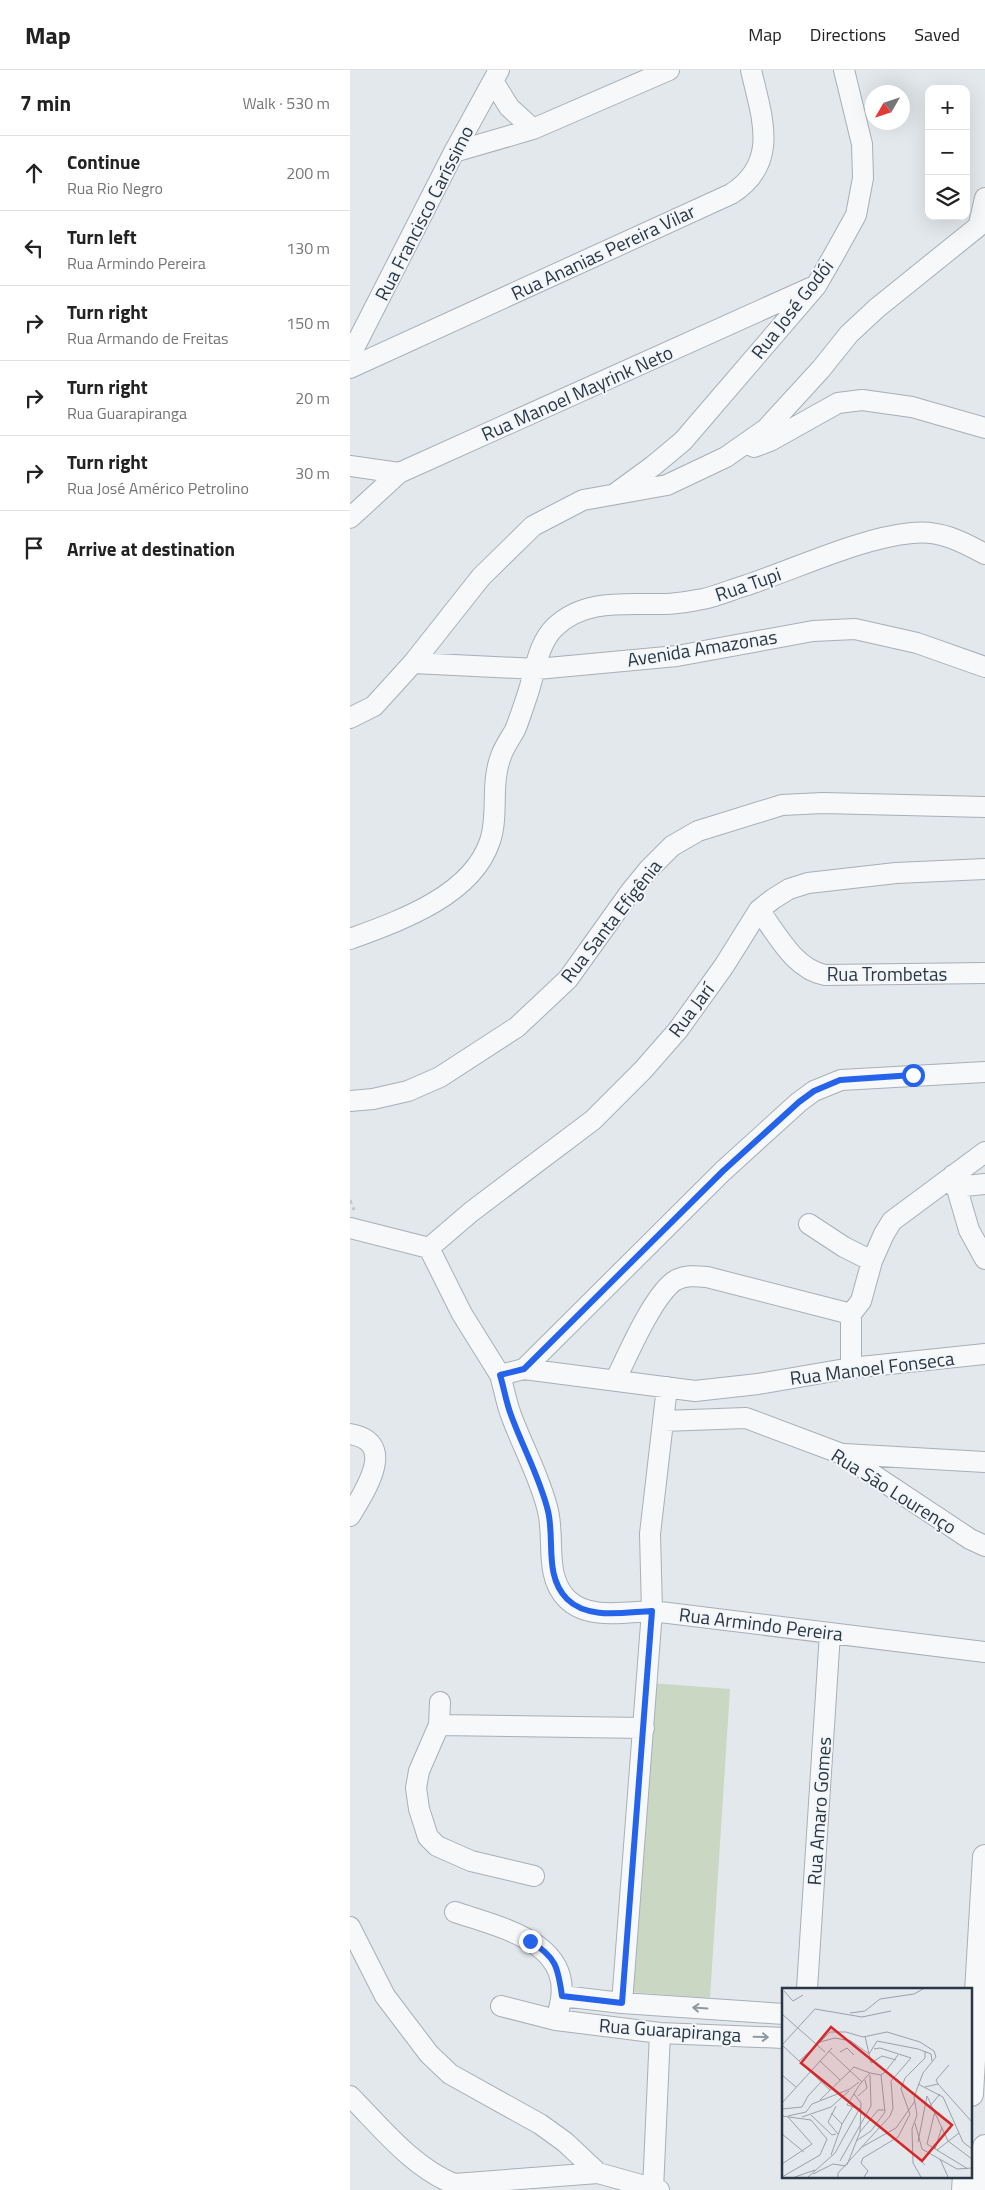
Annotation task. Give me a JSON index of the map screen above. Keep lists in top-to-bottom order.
{
  "streets": {
    "street": [
      "Rua Francisco Caríssimo",
      "Rua Ananias Pereira Vilar",
      "Rua José Godói",
      "Rua Manoel Mayrink Neto",
      "Rua Tupi",
      "Avenida Amazonas",
      "Rua Santa Efigênia",
      "Rua Trombetas",
      "Rua Jarí",
      "Rua Manoel Fonseca",
      "Rua São Lourenço",
      "Rua Armindo Pereira",
      "Rua Amaro Gomes",
      "Rua Guarapiranga"
    ]
  },
  "crossings": [
    ["Rua José Godói", "Rua Manoel Mayrink Neto"],
    ["Rua Tupi", "Avenida Amazonas"],
    ["Rua Trombetas", "Rua Jarí"],
    ["Rua Armindo Pereira", "Rua Amaro Gomes"]
  ],
  "north": "bottom left",
  "page": {
    "header": "Map",
    "nav": ["Map", "Directions", "Saved"],
    "heading": ["7 min", "Walk · 530 m"],
    "map_buttons": ["+", "−"],
    "list": [
      ["Continue", "Rua Rio Negro", "200 m"],
      ["Turn left", "Rua Armindo Pereira", "130 m"],
      ["Turn right", "Rua Armando de Freitas", "150 m"],
      ["Turn right", "Rua Guarapiranga", "20 m"],
      ["Turn right", "Rua José Américo Petrolino", "30 m"],
      "Arrive at destination"
    ]
  }
}
